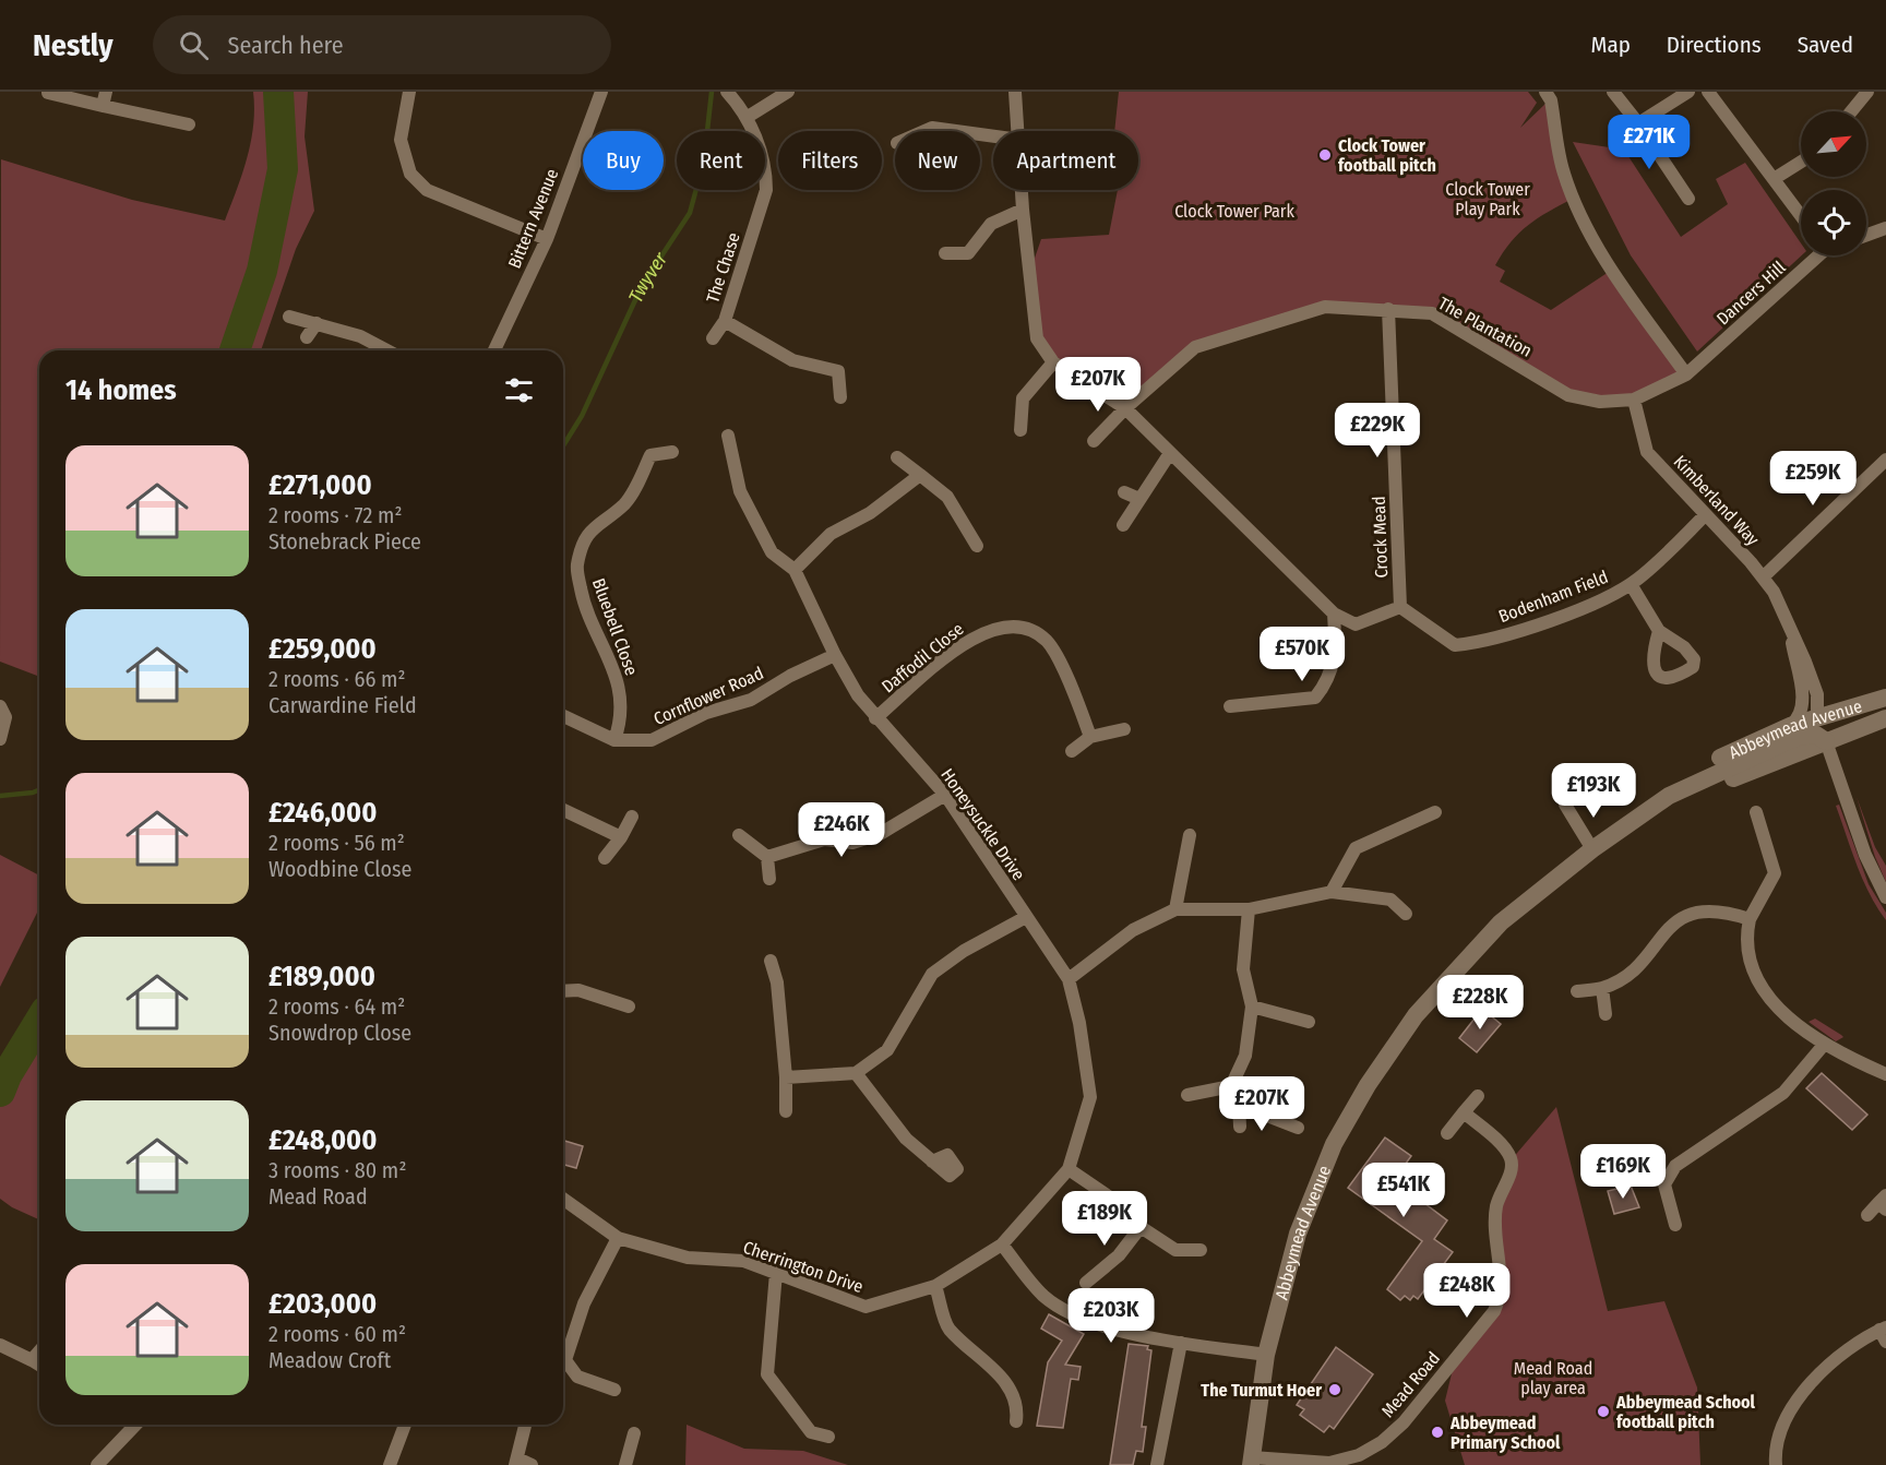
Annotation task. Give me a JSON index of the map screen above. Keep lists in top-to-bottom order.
{
  "streets": {
    "street": [
      "Bittern Avenue",
      "The Chase",
      "Dancers Hill",
      "The Plantation",
      "Kimberland Way",
      "Crock Mead",
      "Bodenham Field",
      "Bluebell Close",
      "Daffodil Close",
      "Cornflower Road",
      "Abbeymead Avenue",
      "Honeysuckle Drive",
      "Cherrington Drive",
      "Mead Road"
    ]
  },
  "crossings": [
    ["Dancers Hill", "The Plantation"],
    ["The Plantation", "Kimberland Way"],
    ["The Plantation", "Crock Mead"],
    ["Kimberland Way", "Bodenham Field"],
    ["Kimberland Way", "Abbeymead Avenue"],
    ["Crock Mead", "Bodenham Field"],
    ["Bluebell Close", "Cornflower Road"],
    ["Daffodil Close", "Honeysuckle Drive"],
    ["Cornflower Road", "Honeysuckle Drive"],
    ["Abbeymead Avenue", "Mead Road"],
    ["Honeysuckle Drive", "Cherrington Drive"]
  ],
  "water": ["Twyver"],
  "parks": ["Clock Tower Play Park", "Clock Tower Park", "Mead Road play area"],
  "places": [
    "Clock Tower football pitch",
    "The Turmut Hoer",
    "Abbeymead School football pitch",
    "Abbeymead Primary School"
  ],
  "north": "top right",
  "page": {
    "header": "Nestly",
    "search": "Search here",
    "nav": ["Map", "Directions", "Saved"],
    "price": [
      "£271K",
      "£207K",
      "£229K",
      "£259K",
      "£570K",
      "£193K",
      "£246K",
      "£228K",
      "£207K",
      "£169K",
      "£541K",
      "£189K",
      "£248K",
      "£203K"
    ],
    "chip": [
      "Buy",
      "Rent",
      "Filters",
      "New",
      "Apartment"
    ],
    "heading": "14 homes",
    "list": [
      {
        "name": "£271,000",
        "note": "2 rooms · 72 m² · Stonebrack Piece"
      },
      {
        "name": "£259,000",
        "note": "2 rooms · 66 m² · Carwardine Field"
      },
      {
        "name": "£246,000",
        "note": "2 rooms · 56 m² · Woodbine Close"
      },
      {
        "name": "£189,000",
        "note": "2 rooms · 64 m² · Snowdrop Close"
      },
      {
        "name": "£248,000",
        "note": "3 rooms · 80 m² · Mead Road"
      },
      {
        "name": "£203,000",
        "note": "2 rooms · 60 m² · Meadow Croft"
      }
    ]
  }
}
